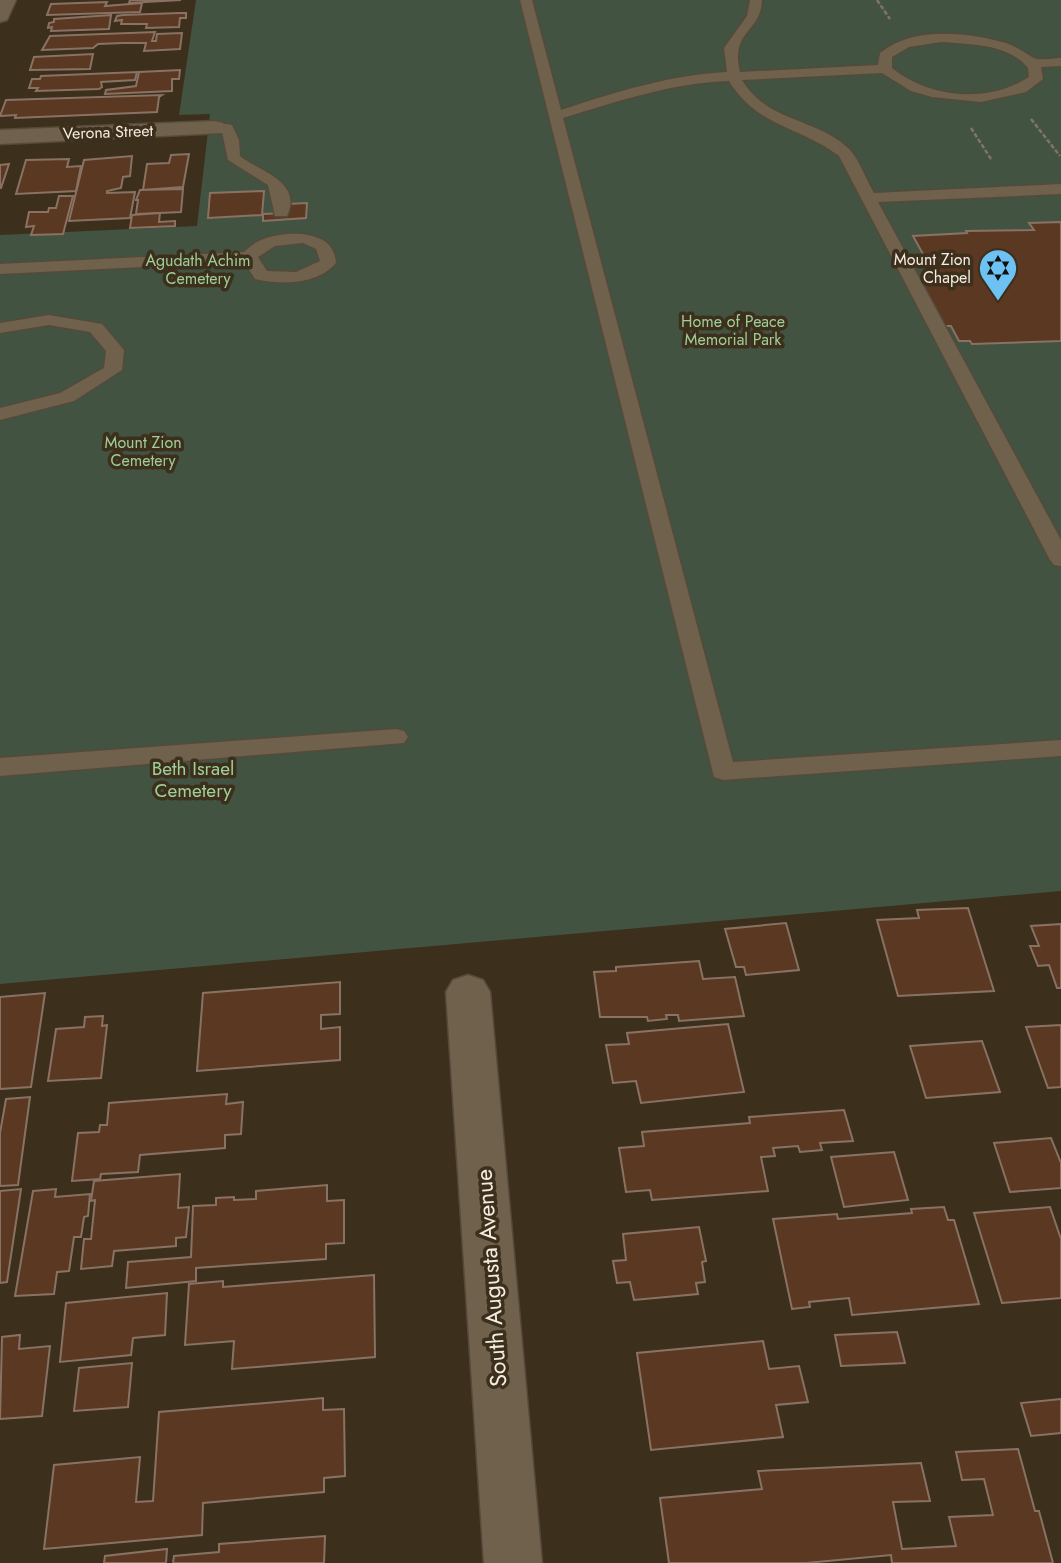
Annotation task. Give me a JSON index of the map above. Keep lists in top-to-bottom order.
{
  "streets": {
    "street": ["Verona Street", "South Augusta Avenue"]
  },
  "parks": [
    "Agudath Achim Cemetery",
    "Home of Peace Memorial Park",
    "Mount Zion Cemetery",
    "Beth Israel Cemetery"
  ],
  "places": {
    "synagogue": ["Mount Zion Chapel"]
  }
}
